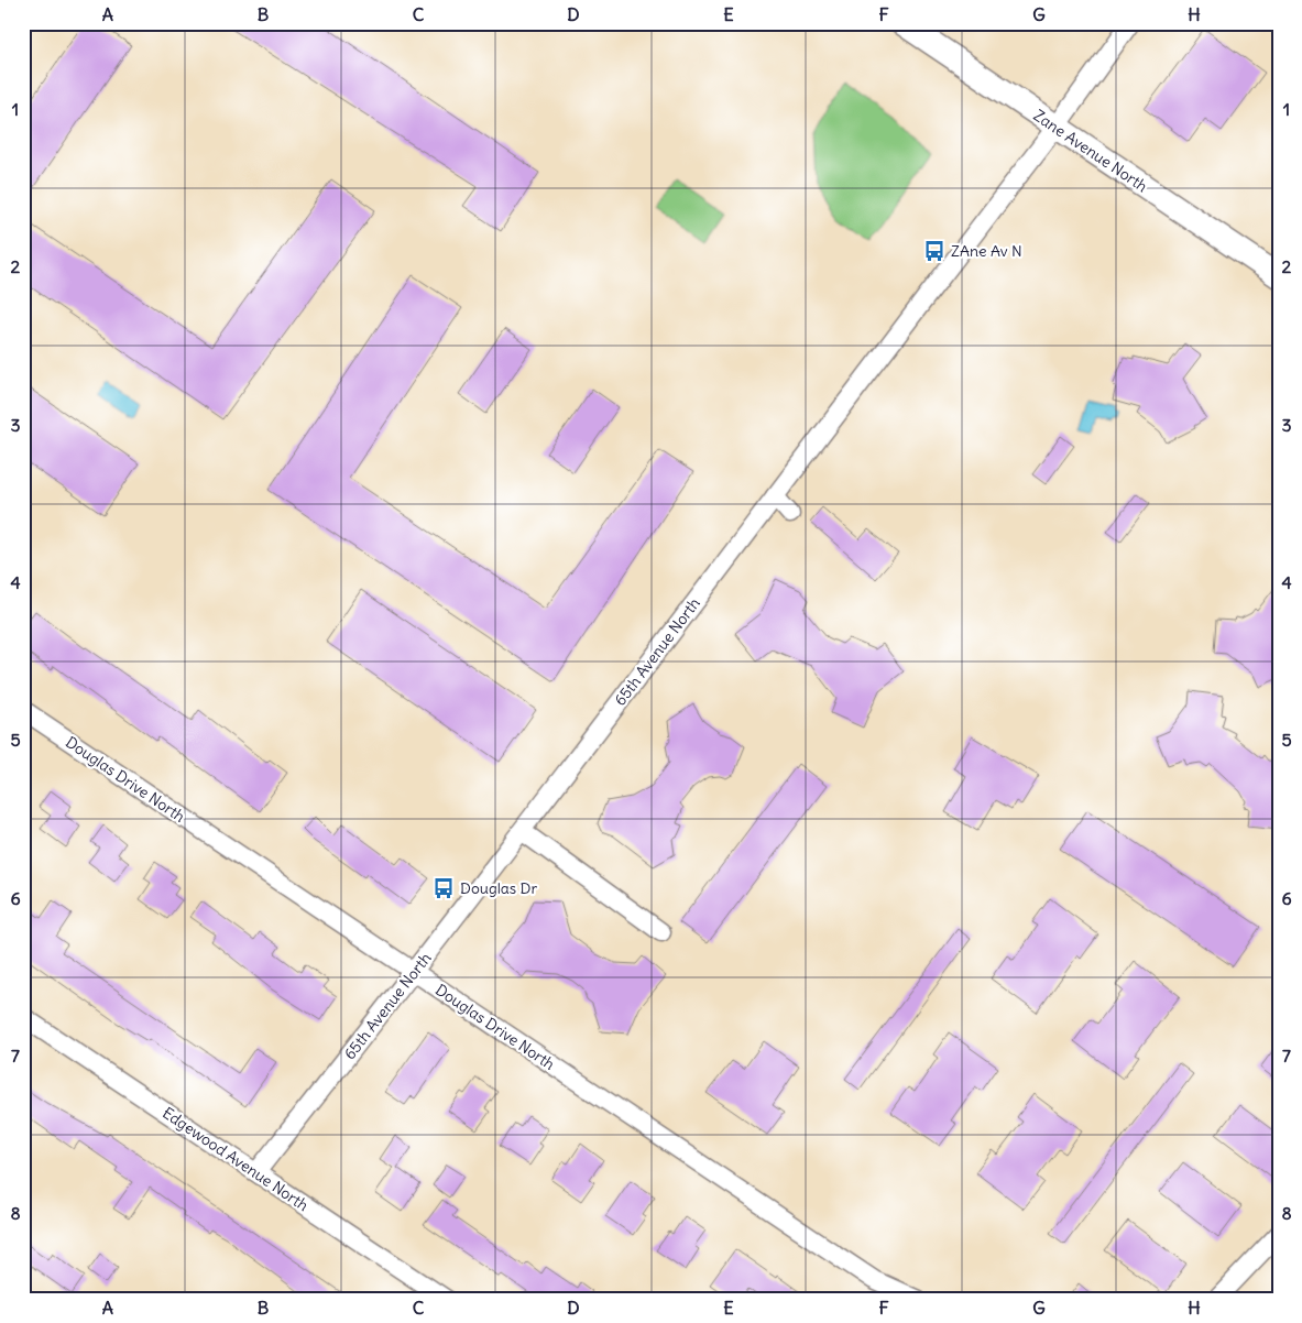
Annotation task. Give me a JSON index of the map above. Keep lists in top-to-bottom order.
{
  "streets": {
    "street": [
      "Zane Avenue North",
      "65th Avenue North",
      "Douglas Drive North",
      "Edgewood Avenue North"
    ]
  },
  "crossings": [
    ["Zane Avenue North", "65th Avenue North"],
    ["65th Avenue North", "Douglas Drive North"],
    ["65th Avenue North", "Edgewood Avenue North"]
  ],
  "places": {
    "bus stop": ["ZAne Av N", "Douglas Dr"]
  },
  "grid": {
    "columns": [
      "A",
      "B",
      "C",
      "D",
      "E",
      "F",
      "G",
      "H"
    ],
    "rows": [
      "1",
      "2",
      "3",
      "4",
      "5",
      "6",
      "7",
      "8"
    ]
  }
}
